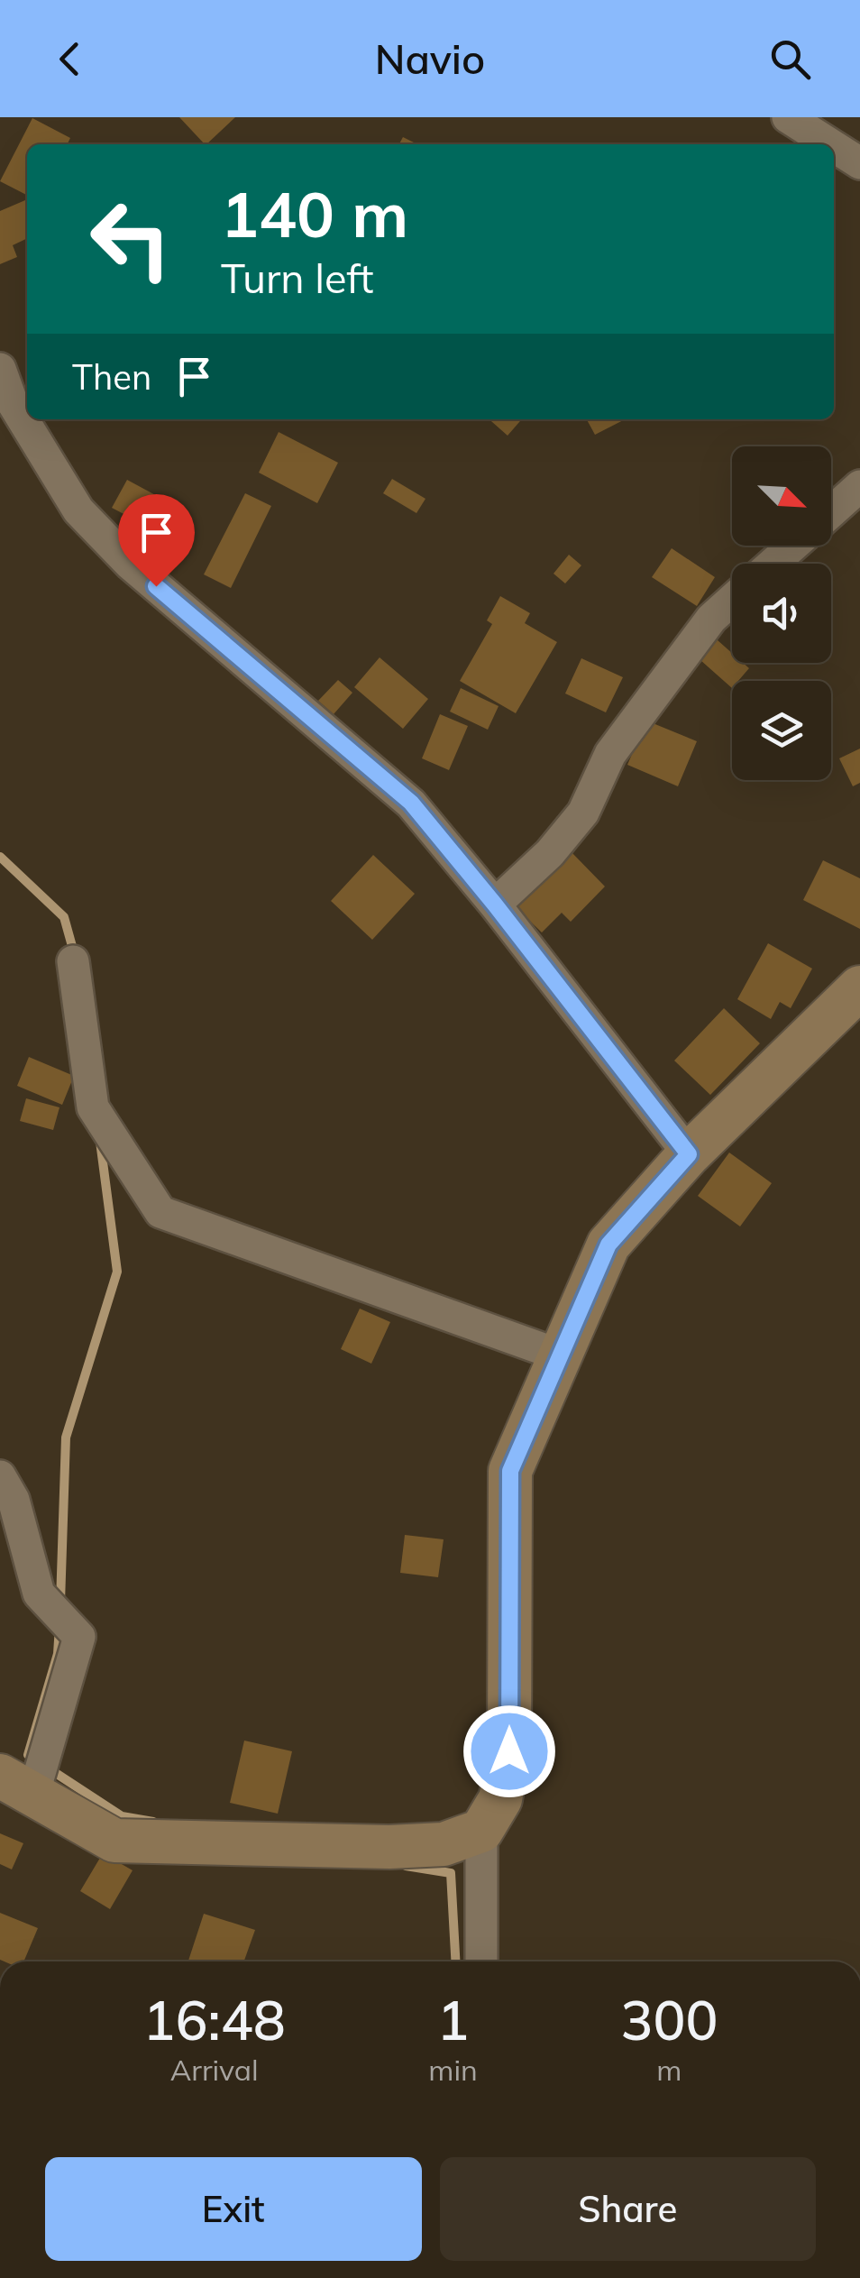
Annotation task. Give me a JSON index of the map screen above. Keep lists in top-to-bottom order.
{
  "north": "bottom right",
  "page": {
    "header": "Navio",
    "turn": ["140 m", "Turn left"],
    "then": "Then",
    "eta": [
      "16:48",
      "Arrival",
      "1",
      "min",
      "300",
      "m"
    ],
    "buttons": ["Exit", "Share"]
  }
}
